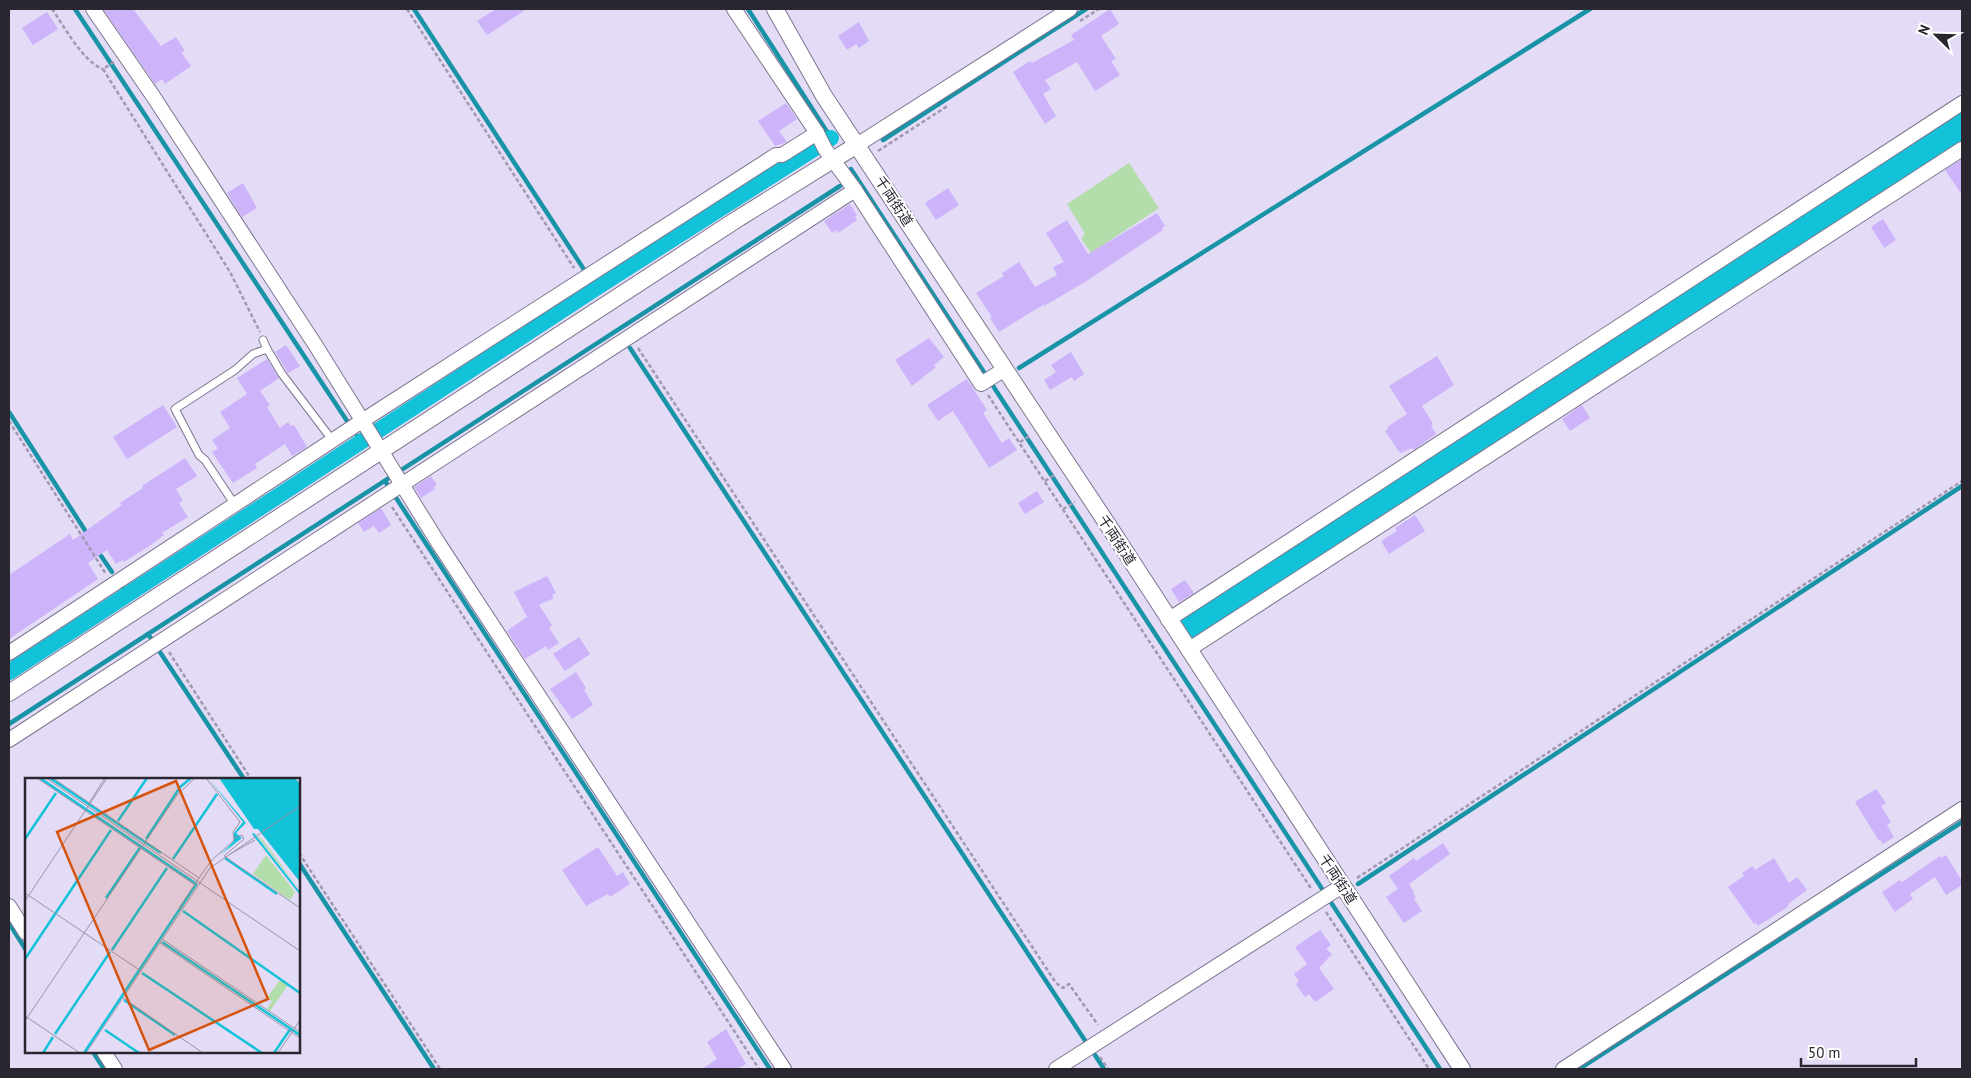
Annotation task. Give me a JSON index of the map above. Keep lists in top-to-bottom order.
{
  "streets": {
    "street": ["千両街道"]
  },
  "scale_bar": "50 m",
  "north": "top left"
}
